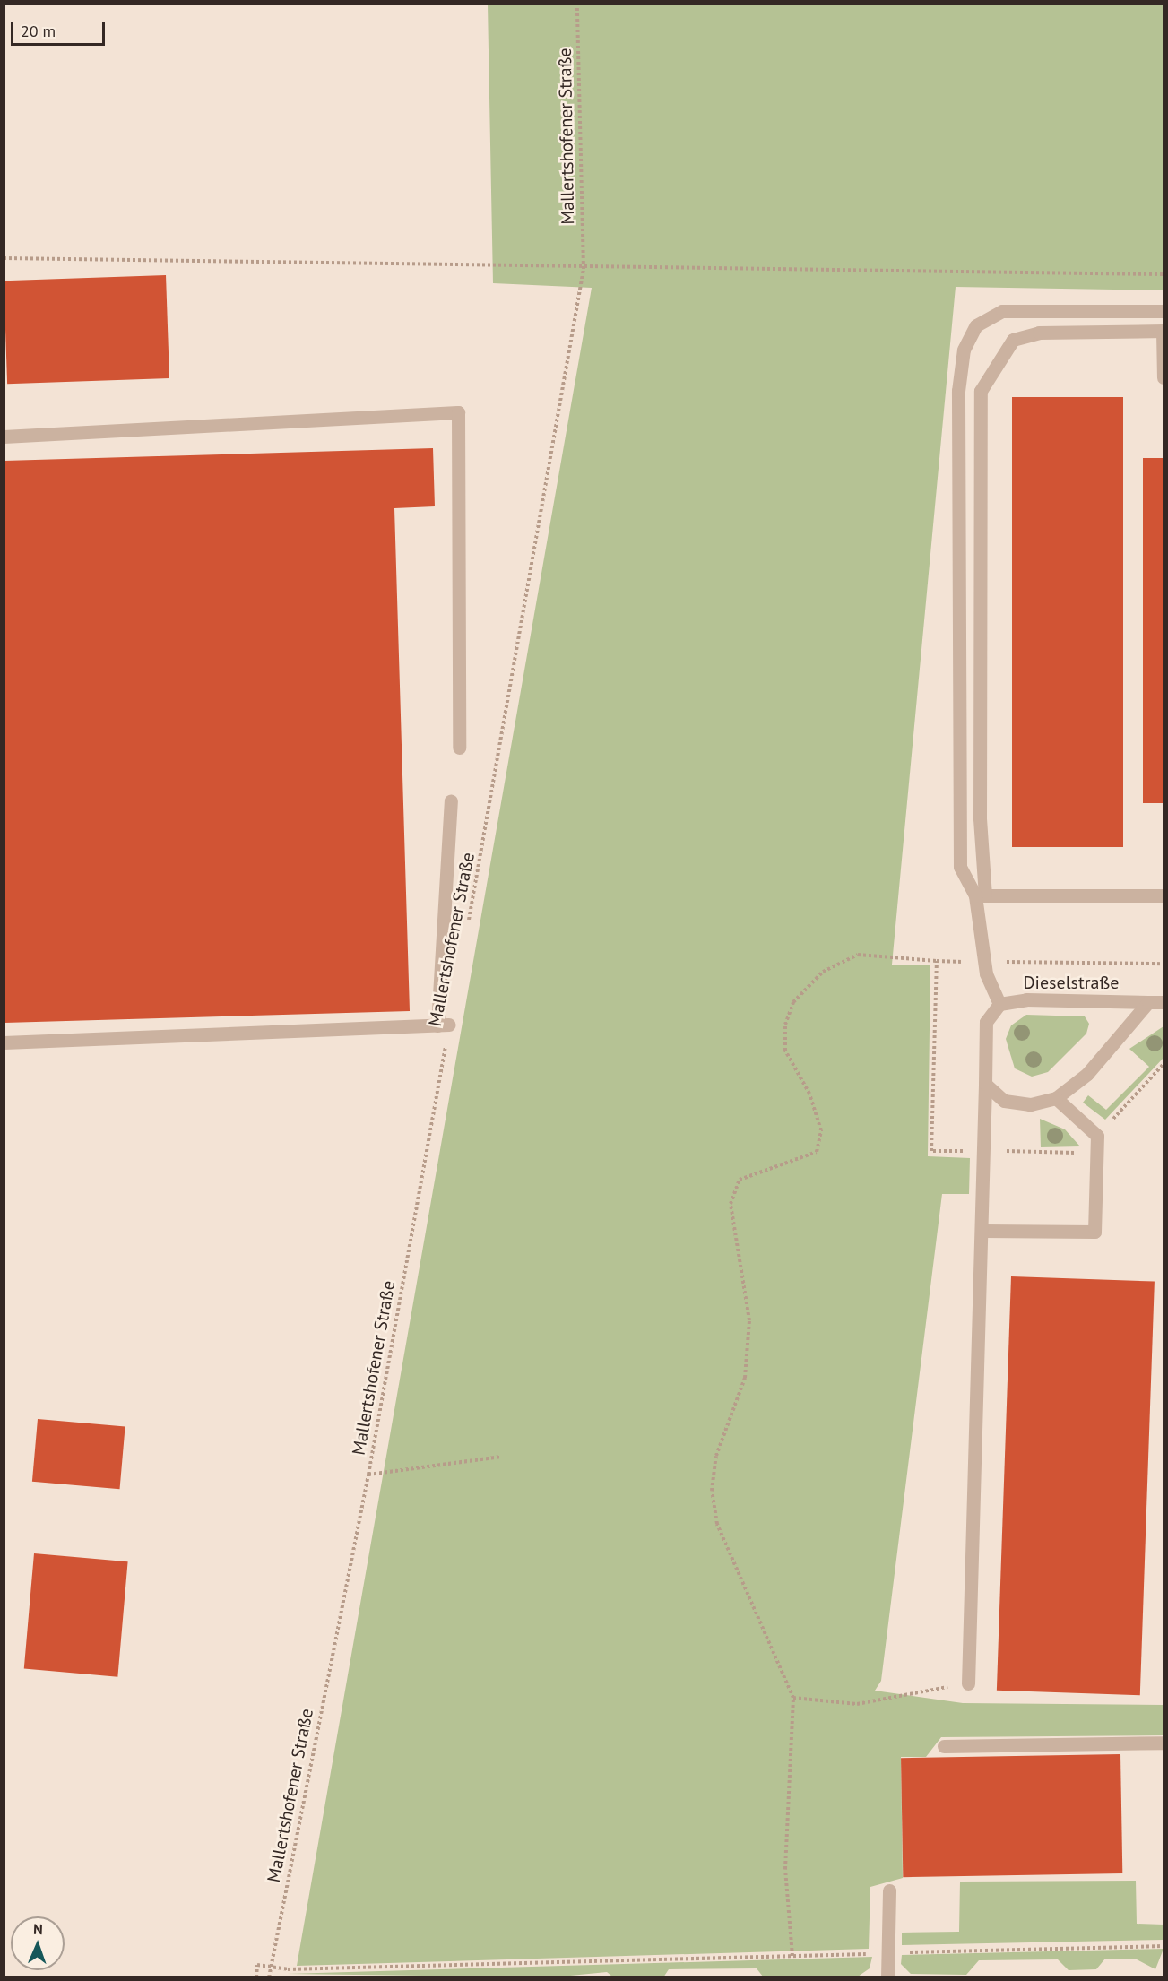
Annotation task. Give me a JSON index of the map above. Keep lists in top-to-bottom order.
{
  "streets": {
    "street": ["Dieselstraße"],
    "path": ["Mallertshofener Straße"]
  },
  "scale_bar": "20 m",
  "north": "top"
}
